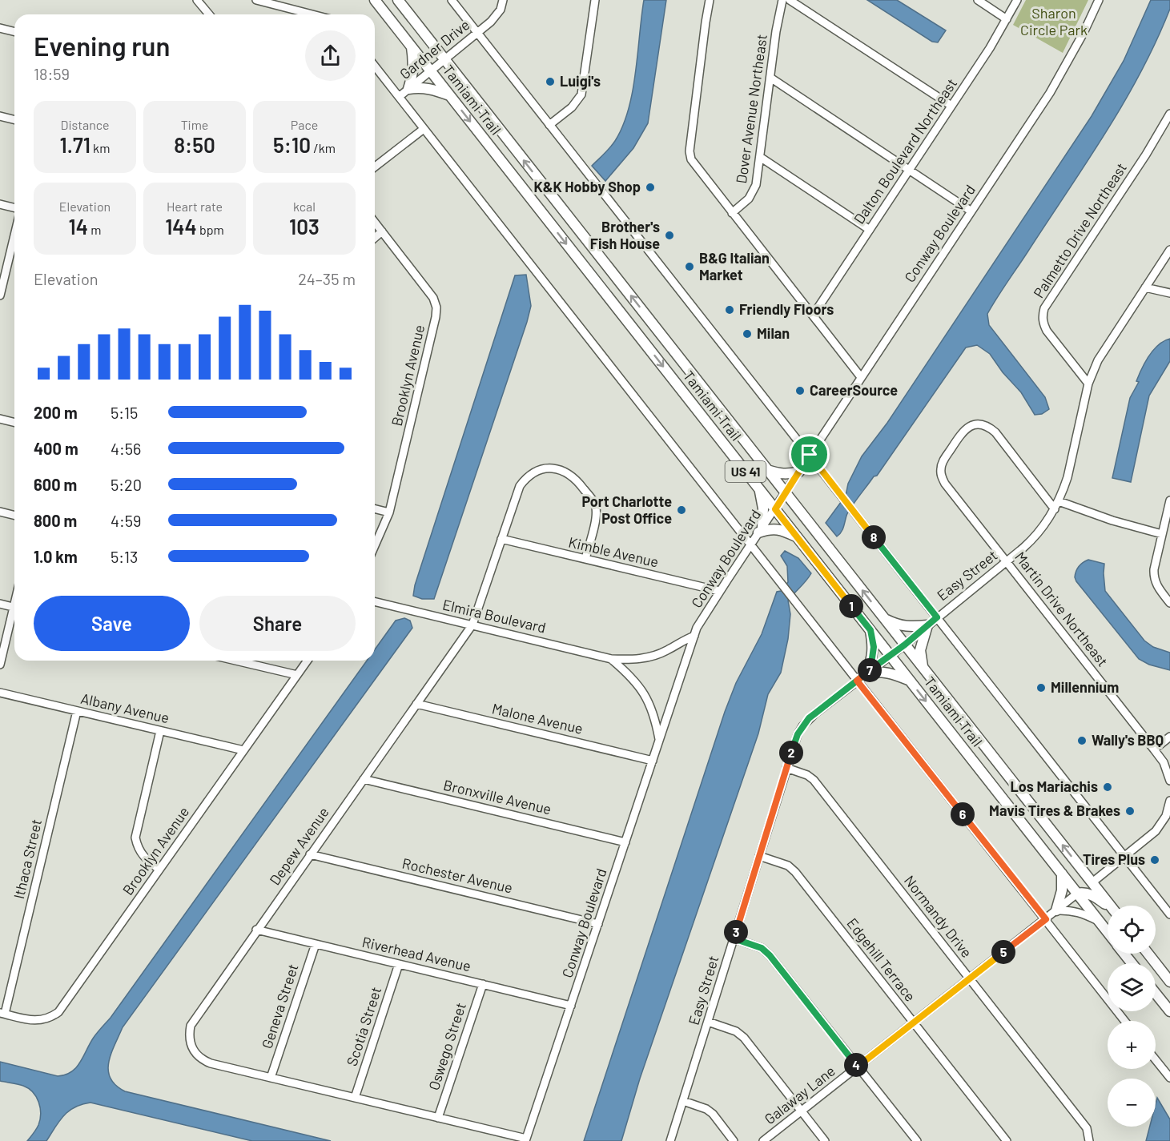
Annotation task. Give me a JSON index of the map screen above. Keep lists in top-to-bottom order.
{
  "streets": {
    "main road": ["Tamiami Trail", "US 41"],
    "street": [
      "Gardner Drive",
      "Dover Avenue Northeast",
      "Dalton Boulevard Northeast",
      "Palmetto Drive Northeast",
      "Conway Boulevard",
      "Brooklyn Avenue",
      "Kimble Avenue",
      "Easy Street",
      "Martin Drive Northeast",
      "Elmira Boulevard",
      "Albany Avenue",
      "Malone Avenue",
      "Bronxville Avenue",
      "Depew Avenue",
      "Ithaca Street",
      "Rochester Avenue",
      "Normandy Drive",
      "Riverhead Avenue",
      "Edgehill Terrace",
      "Geneva Street",
      "Scotia Street",
      "Oswego Street",
      "Galaway Lane"
    ]
  },
  "crossings": [
    ["Gardner Drive", "Tamiami Trail"],
    ["Tamiami Trail", "Conway Boulevard"],
    ["Tamiami Trail", "Easy Street"],
    ["Tamiami Trail", "Galaway Lane"],
    ["Palmetto Drive Northeast", "Easy Street"],
    ["Conway Boulevard", "Kimble Avenue"],
    ["Conway Boulevard", "Elmira Boulevard"],
    ["Conway Boulevard", "Malone Avenue"],
    ["Conway Boulevard", "Bronxville Avenue"],
    ["Conway Boulevard", "Depew Avenue"],
    ["Conway Boulevard", "Rochester Avenue"],
    ["Conway Boulevard", "Riverhead Avenue"],
    ["Brooklyn Avenue", "Albany Avenue"],
    ["Brooklyn Avenue", "Ithaca Street"],
    ["Kimble Avenue", "Depew Avenue"],
    ["Easy Street", "Martin Drive Northeast"],
    ["Easy Street", "Normandy Drive"],
    ["Easy Street", "Edgehill Terrace"],
    ["Elmira Boulevard", "Depew Avenue"],
    ["Albany Avenue", "Ithaca Street"],
    ["Malone Avenue", "Depew Avenue"],
    ["Bronxville Avenue", "Depew Avenue"],
    ["Depew Avenue", "Rochester Avenue"],
    ["Depew Avenue", "Riverhead Avenue"],
    ["Depew Avenue", "Geneva Street"],
    ["Depew Avenue", "Scotia Street"],
    ["Depew Avenue", "Oswego Street"],
    ["Normandy Drive", "Galaway Lane"],
    ["Riverhead Avenue", "Geneva Street"],
    ["Riverhead Avenue", "Scotia Street"],
    ["Riverhead Avenue", "Oswego Street"],
    ["Edgehill Terrace", "Galaway Lane"]
  ],
  "parks": ["Sharon Circle Park"],
  "places": [
    "Luigi's",
    "K&K Hobby Shop",
    "Brother's Fish House",
    "B&G Italian Market",
    "Friendly Floors",
    "Milan",
    "CareerSource",
    "Port Charlotte Post Office",
    "Millennium",
    "Wally's BBQ",
    "Los Mariachis",
    "Mavis Tires & Brakes",
    "Tires Plus"
  ],
  "page": {
    "heading": ["Evening run", "18:59"],
    "stats": [
      ["Distance", "1.71 km"],
      ["Time", "8:50"],
      ["Pace", "5:10 /km"],
      ["Elevation", "14 m"],
      ["Heart rate", "144 bpm"],
      ["kcal", "103"]
    ],
    "chart": ["Elevation", "24–35 m"],
    "list": [
      {
        "name": "200 m",
        "note": "5:15"
      },
      {
        "name": "400 m",
        "note": "4:56"
      },
      {
        "name": "600 m",
        "note": "5:20"
      },
      {
        "name": "800 m",
        "note": "4:59"
      },
      {
        "name": "1.0 km",
        "note": "5:13"
      }
    ],
    "pins": [
      "8",
      "1",
      "7",
      "2",
      "6",
      "3",
      "5",
      "4"
    ],
    "buttons": ["Save", "Share"],
    "map_buttons": ["+", "−"]
  }
}
